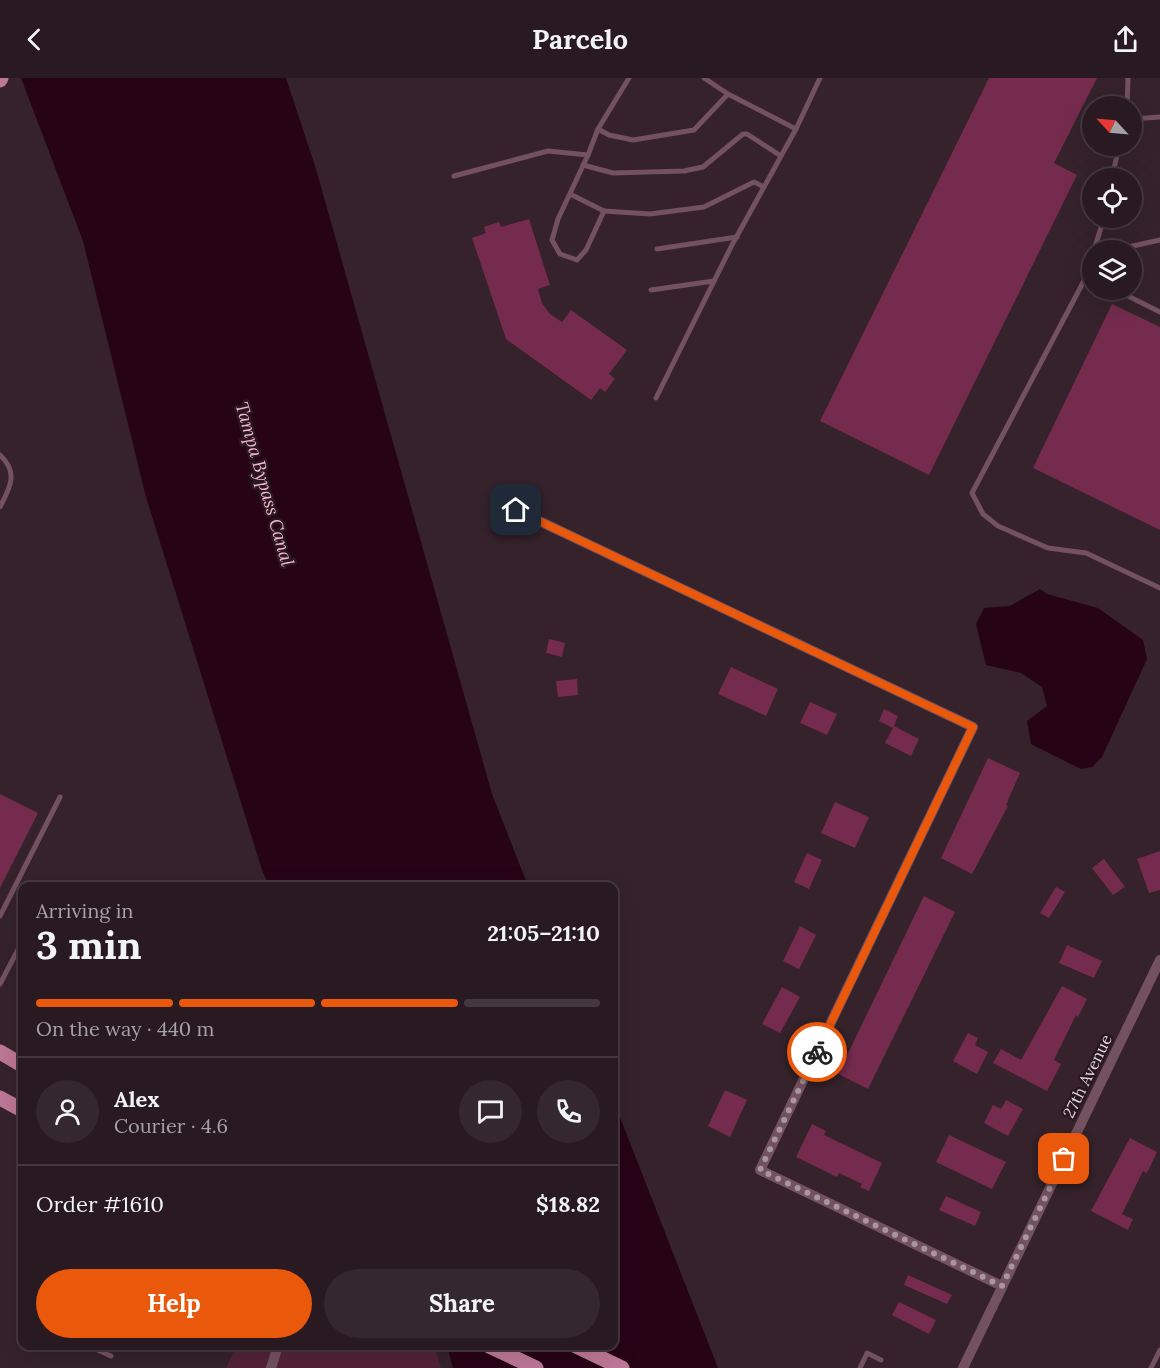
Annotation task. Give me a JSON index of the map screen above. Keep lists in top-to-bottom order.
{
  "streets": {
    "street": ["27th Avenue"]
  },
  "water": ["Tampa Bypass Canal"],
  "north": "top left",
  "page": {
    "header": "Parcelo",
    "heading": ["3 min", "Arriving in", "21:05–21:10"],
    "panel": [
      "Alex",
      "Courier · 4.6",
      "Order #1610",
      "$18.82"
    ],
    "bar": "On the way · 440 m",
    "buttons": ["Help", "Share"]
  }
}
